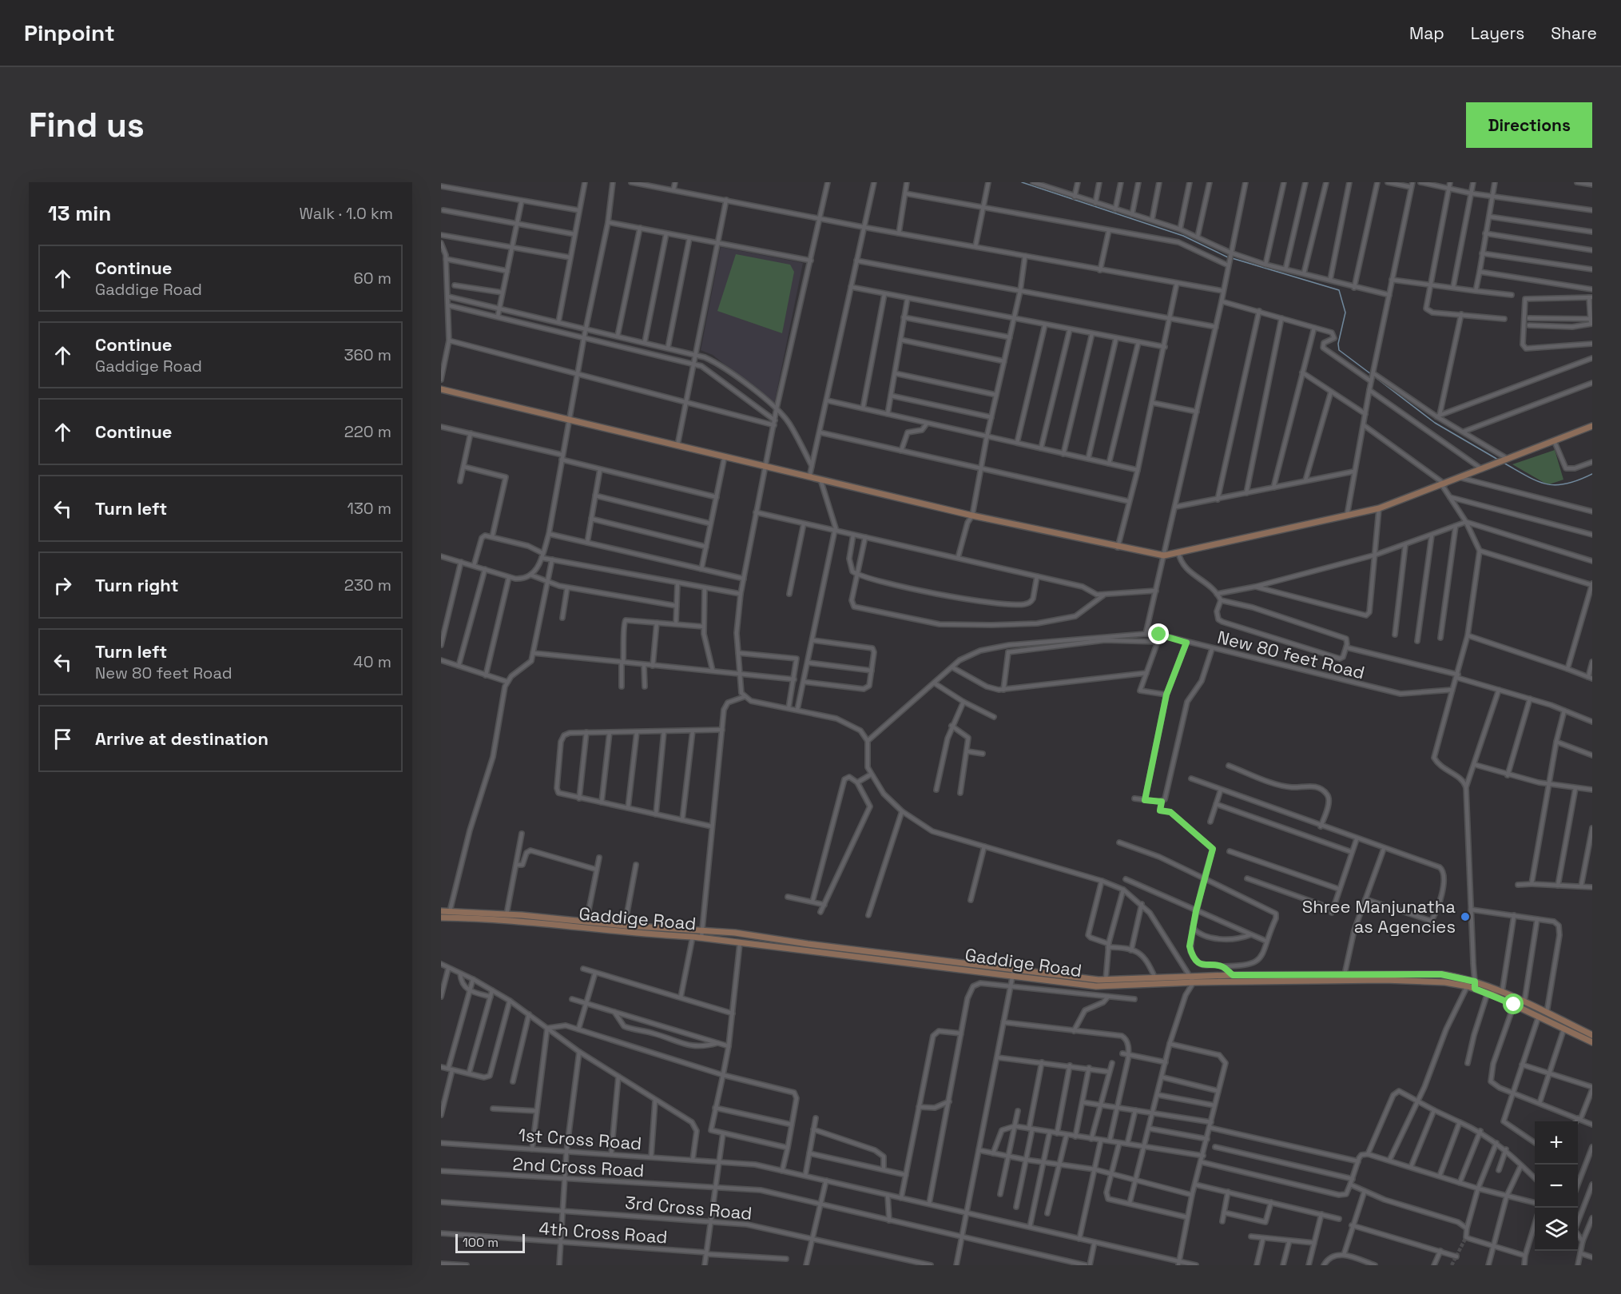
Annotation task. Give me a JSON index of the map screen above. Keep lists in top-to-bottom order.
{
  "streets": {
    "main road": ["Gaddige Road"],
    "street": [
      "New 80 feet Road",
      "1st Cross Road",
      "2nd Cross Road",
      "3rd Cross Road",
      "4th Cross Road"
    ]
  },
  "places": ["Shree Manjunatha as Agencies"],
  "scale_bar": "100 m",
  "page": {
    "header": "Pinpoint",
    "nav": ["Map", "Layers", "Share"],
    "buttons": "Directions",
    "title": "Find us",
    "heading": ["13 min", "Walk · 1.0 km"],
    "list": [
      ["Continue", "Gaddige Road", "60 m"],
      ["Continue", "Gaddige Road", "360 m"],
      ["Continue", "220 m"],
      ["Turn left", "130 m"],
      ["Turn right", "230 m"],
      ["Turn left", "New 80 feet Road", "40 m"],
      "Arrive at destination"
    ],
    "map_buttons": ["+", "−"],
    "scale": "100 m"
  }
}
